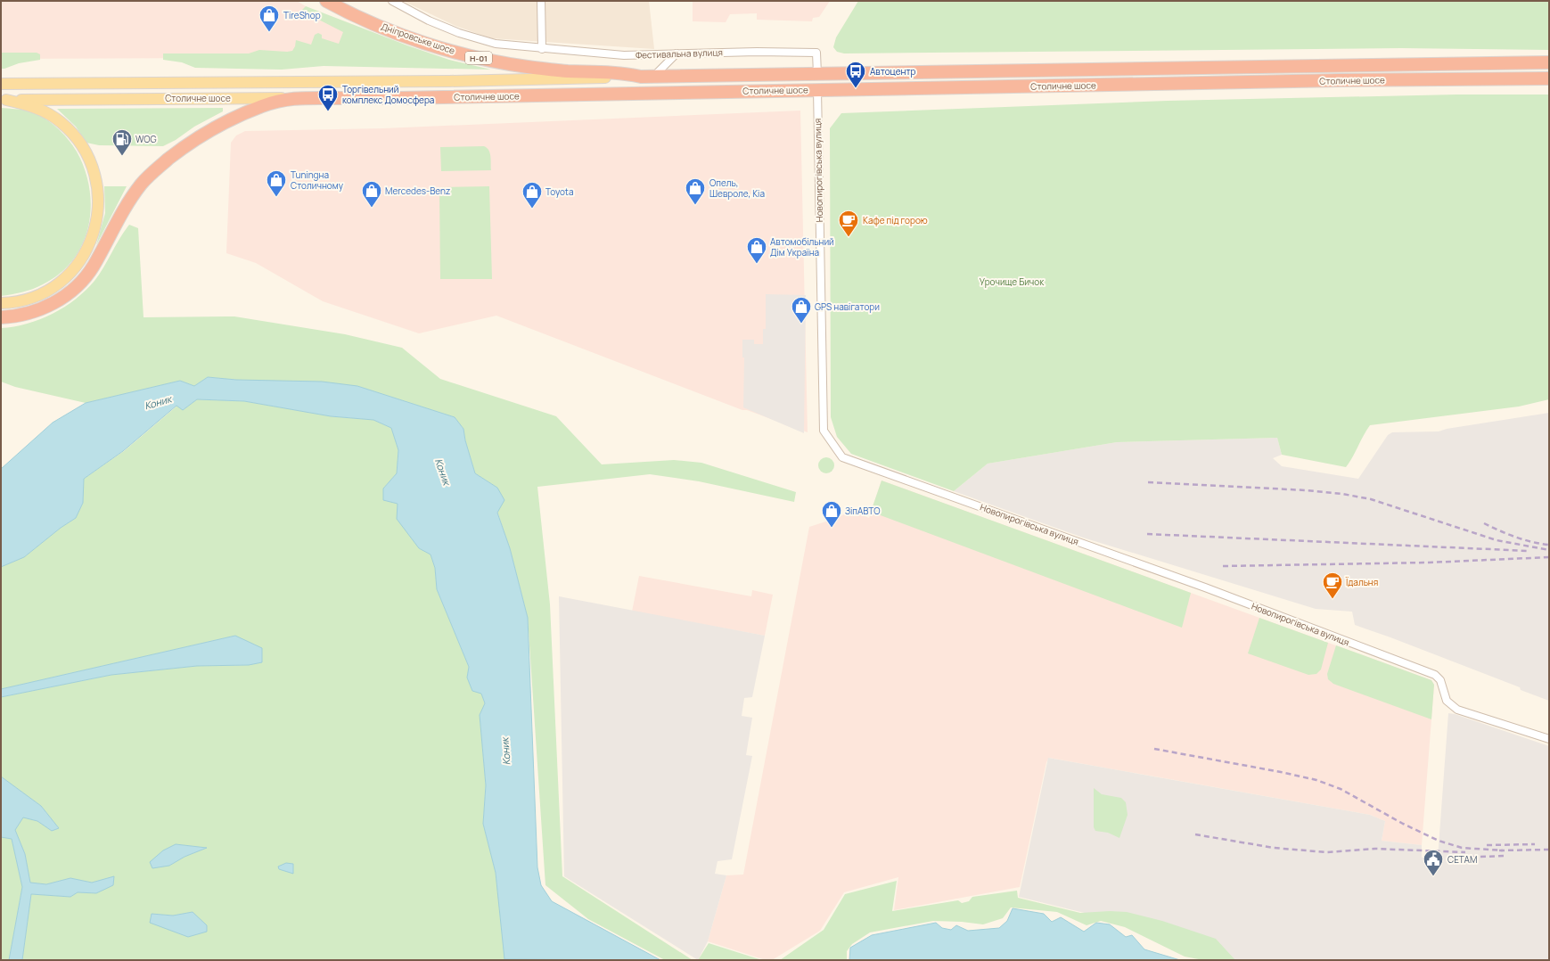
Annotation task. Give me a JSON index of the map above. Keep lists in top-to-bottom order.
{
  "streets": {
    "highway": ["Дніпровське шосе", "Н-01", "Столичне шосе"],
    "street": ["Фестивальна вулиця", "Новопирогівська вулиця"]
  },
  "crossings": [
    ["Дніпровське шосе", "Столичне шосе"],
    ["Фестивальна вулиця", "Столичне шосе"],
    ["Столичне шосе", "Новопирогівська вулиця"]
  ],
  "water": ["Коник"],
  "parks": ["Урочище Бичок"],
  "places": {
    "shop": [
      "TireShop",
      "Tuningна Столичному",
      "Опель, Шевроле, Кіа",
      "Mercedes-Benz",
      "Toyota",
      "Автомобільний Дім Україна",
      "GPS навігатори",
      "ЗіпАВТО"
    ],
    "bus stop": ["Автоцентр", "Торгівельний комплекс Домосфера"],
    "fuel station": ["WOG"],
    "cafe": ["Кафе під горою", "Їдальня"],
    "public building": ["СЕТАМ"]
  }
}
